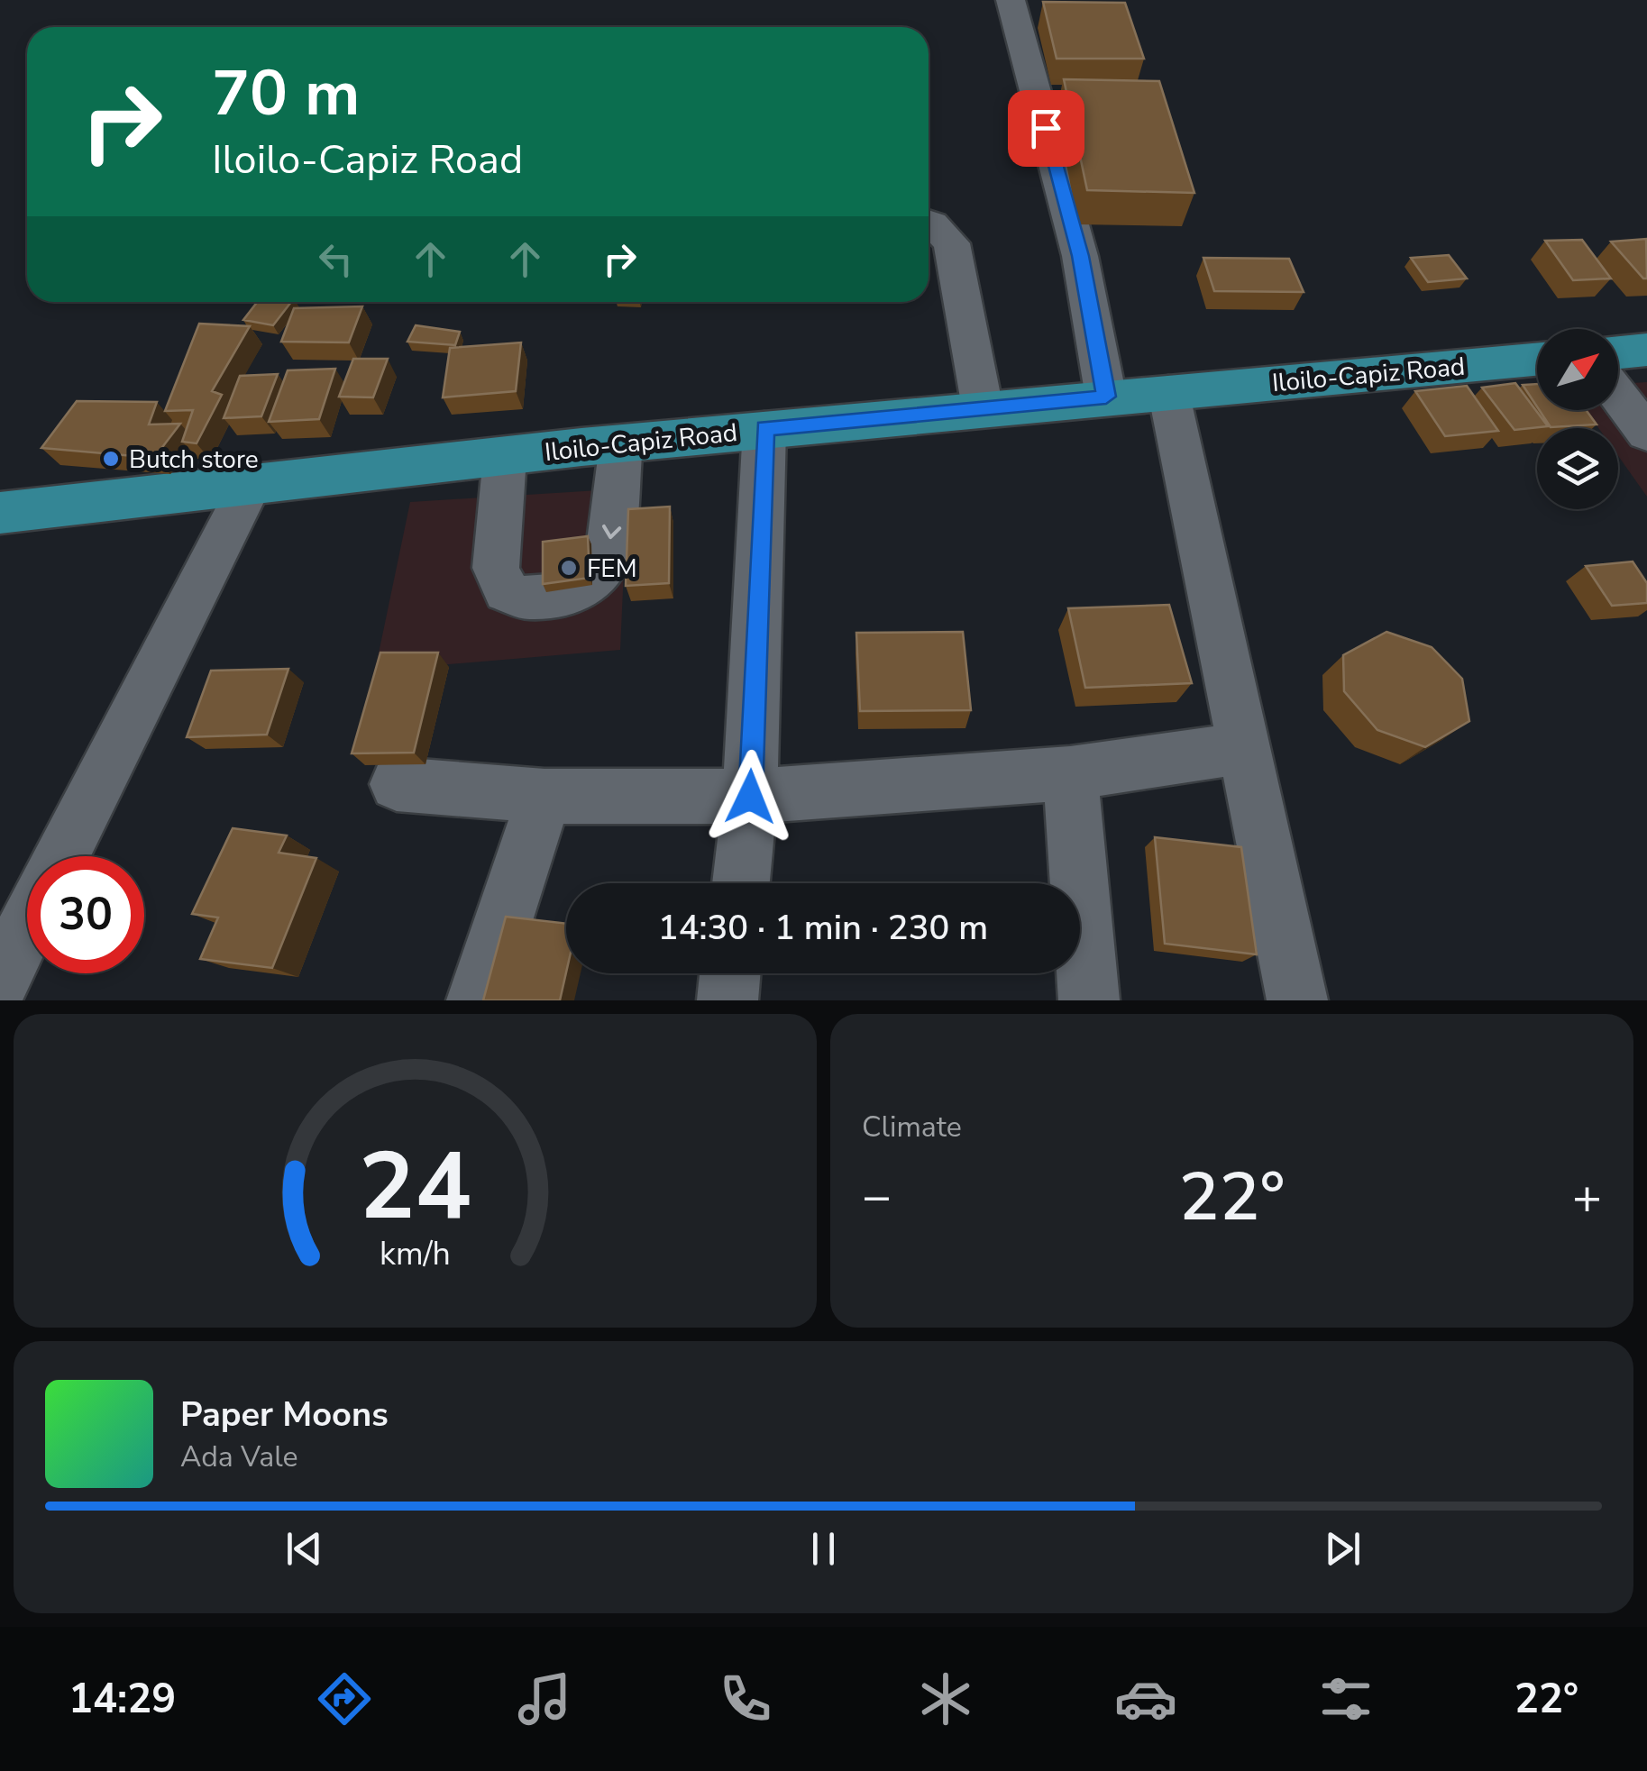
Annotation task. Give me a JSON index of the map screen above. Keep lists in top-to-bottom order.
{
  "streets": {
    "main road": ["Iloilo-Capiz Road"]
  },
  "places": ["Butch store", "FEM"],
  "north": "top right",
  "page": {
    "turn": ["70 m", "Iloilo-Capiz Road"],
    "limit": "30",
    "trip": "14:30 · 1 min · 230 m",
    "tile": "Climate",
    "heat": ["−", "22°", "+"],
    "song": ["Paper Moons", "Ada Vale"],
    "tabs": ["14:29", "22°"],
    "gauge": ["24", "km/h"]
  }
}
